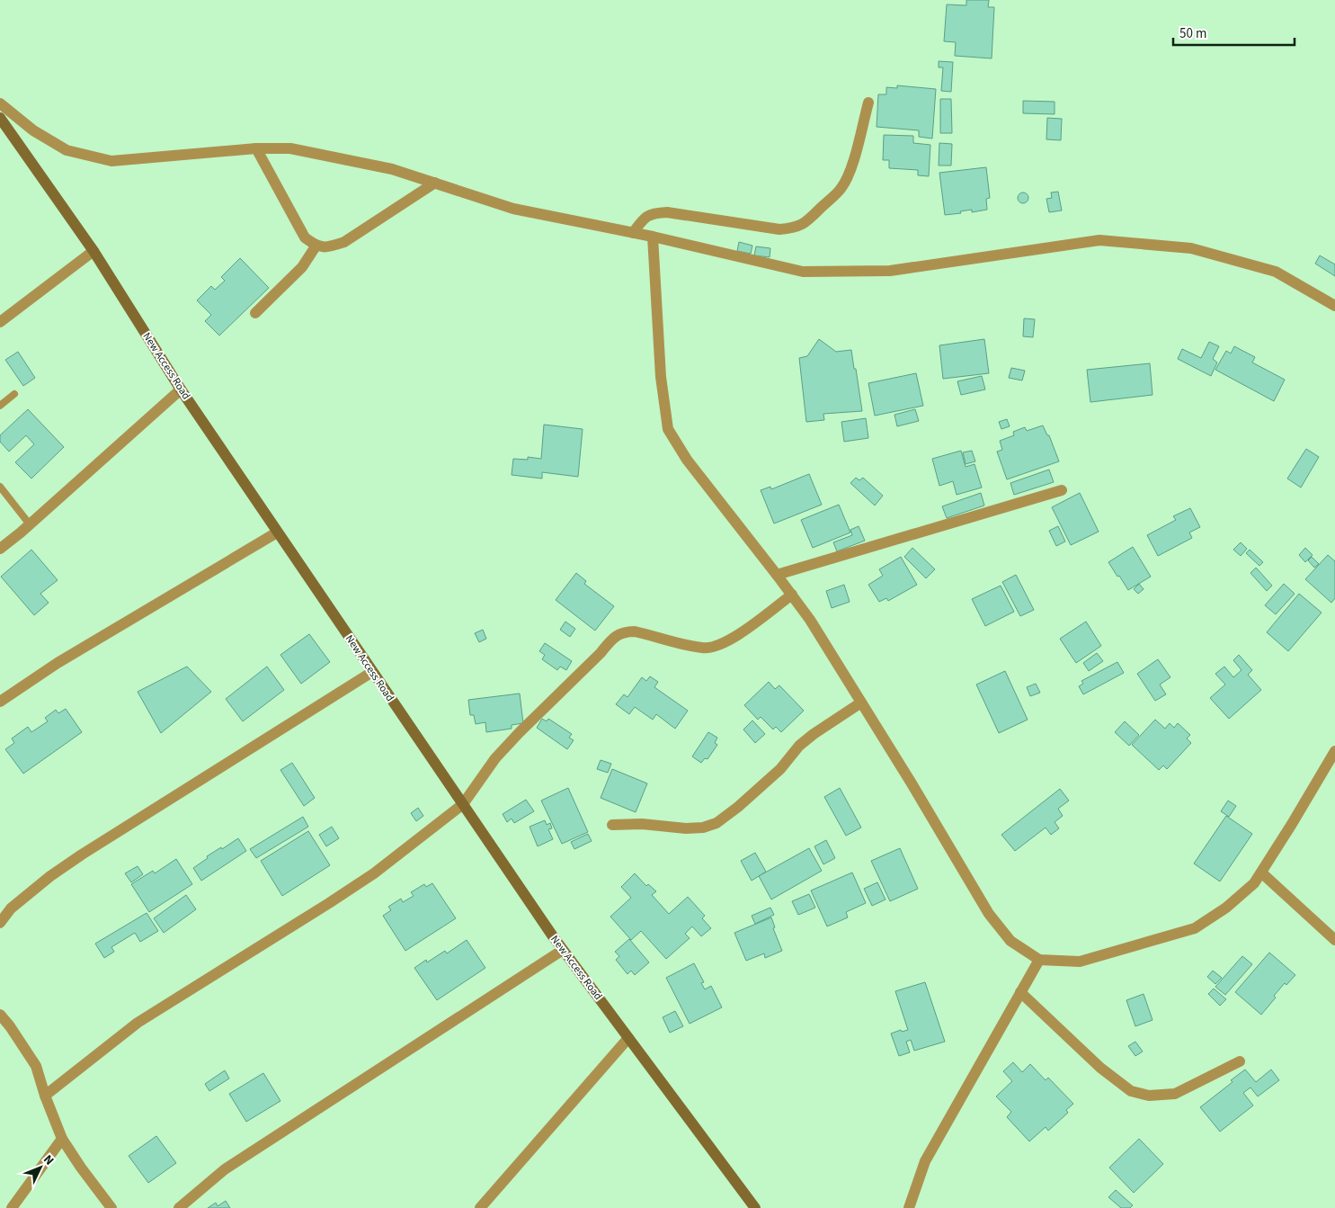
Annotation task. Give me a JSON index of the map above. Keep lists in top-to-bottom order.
{
  "streets": {
    "main road": ["New Access Road"]
  },
  "scale_bar": "50 m",
  "north": "top right"
}
